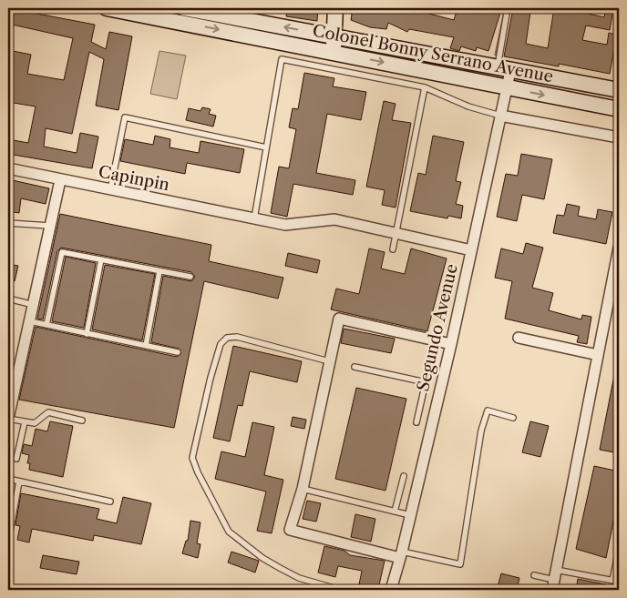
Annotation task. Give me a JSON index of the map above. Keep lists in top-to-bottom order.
{
  "streets": {
    "main road": ["Colonel Bonny Serrano Avenue"],
    "street": ["Capinpin", "Segundo Avenue"]
  },
  "crossings": [
    ["Colonel Bonny Serrano Avenue", "Segundo Avenue"],
    ["Capinpin", "Segundo Avenue"]
  ]
}
